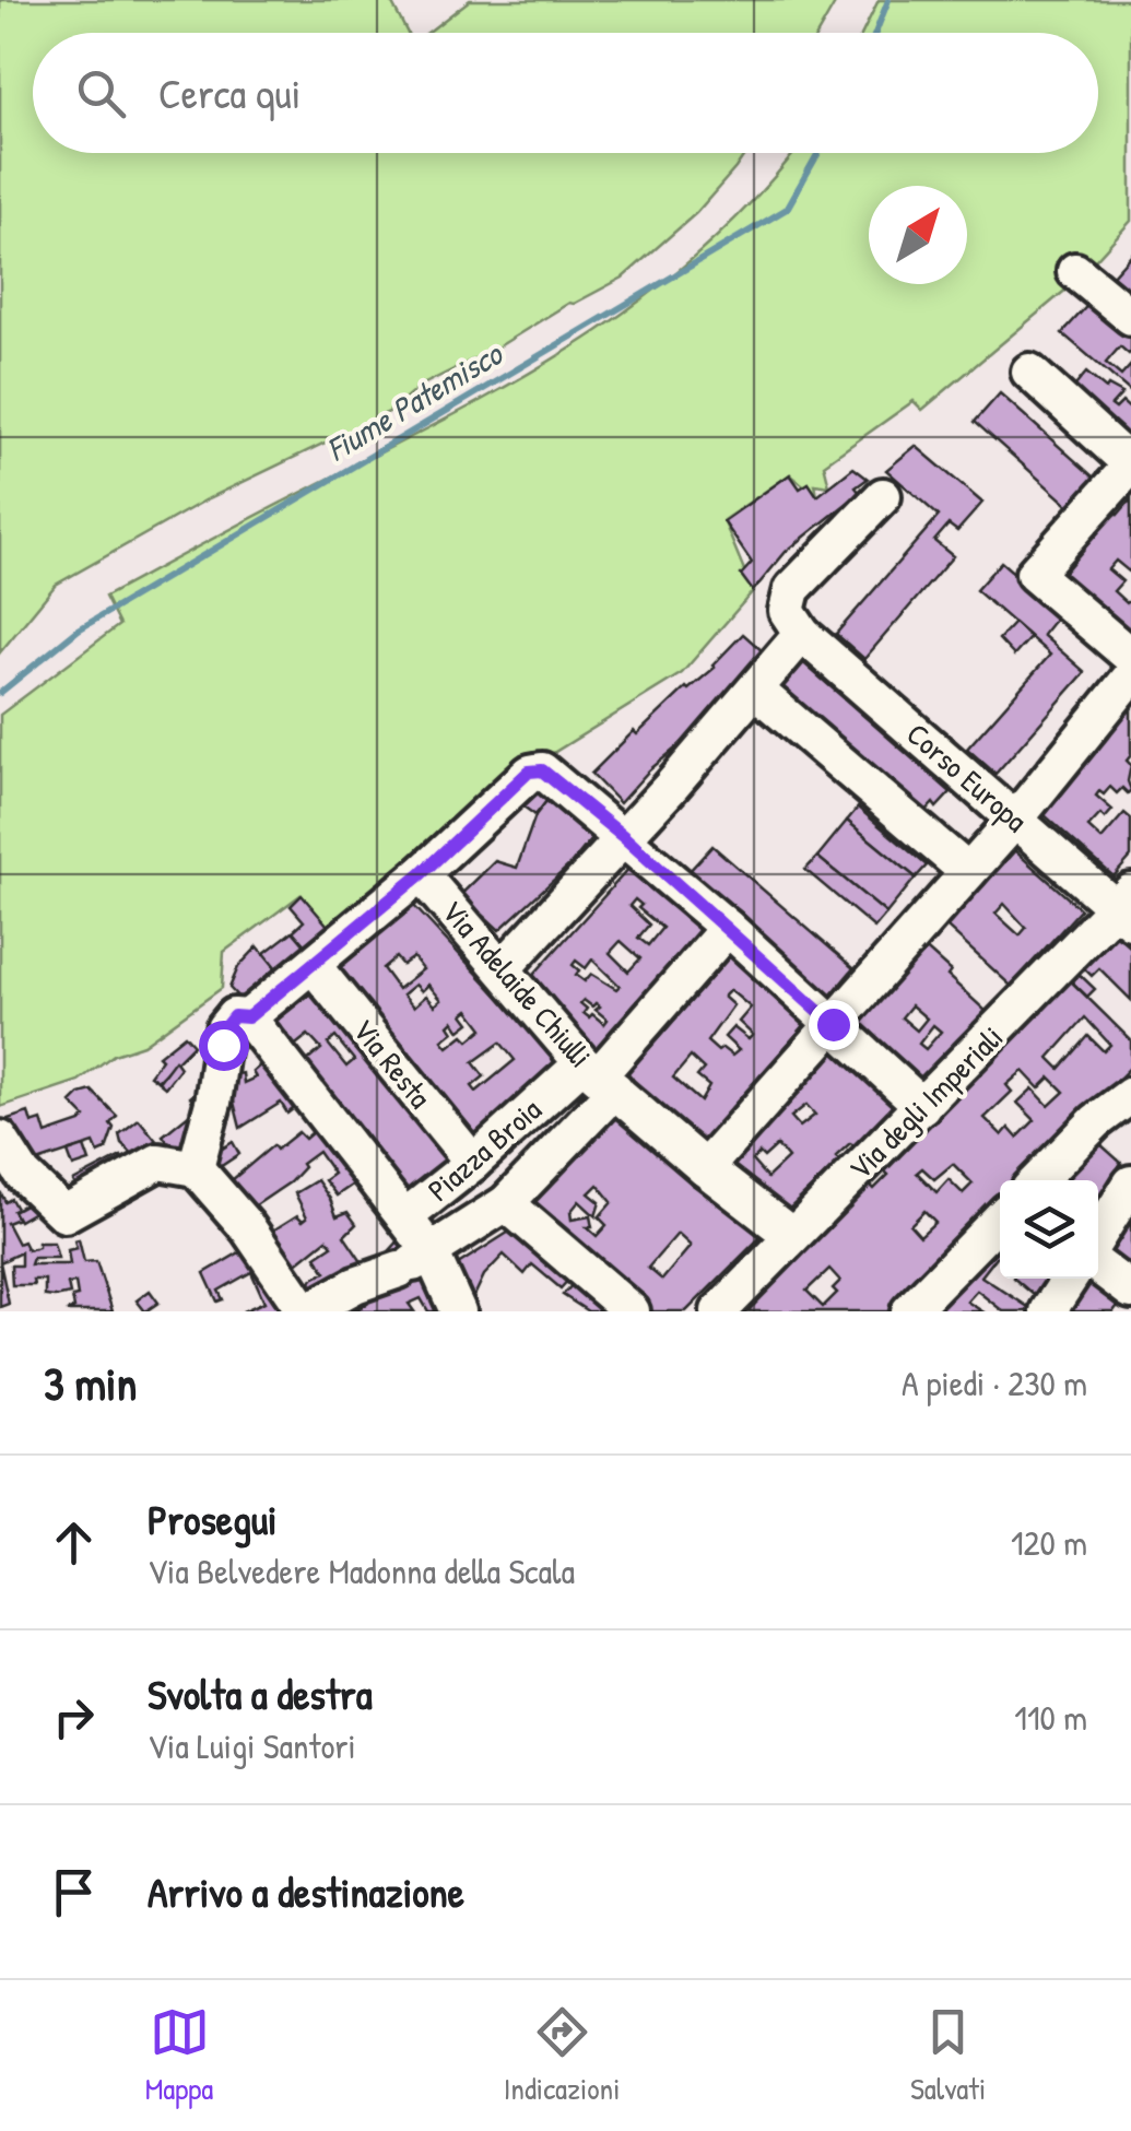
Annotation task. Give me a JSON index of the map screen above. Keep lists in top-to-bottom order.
{
  "streets": {
    "street": [
      "Corso Europa",
      "Via Adelaide Chiulli",
      "Via Resta",
      "Via degli Imperiali",
      "Piazza Broia"
    ]
  },
  "crossings": [
    ["Corso Europa", "Via degli Imperiali"],
    ["Via Adelaide Chiulli", "Via degli Imperiali"],
    ["Via Adelaide Chiulli", "Piazza Broia"],
    ["Via Resta", "Piazza Broia"]
  ],
  "water": ["Fiume Patemisco"],
  "north": "top right",
  "page": {
    "search": "Cerca qui",
    "heading": ["3 min", "A piedi · 230 m"],
    "list": [
      ["Prosegui", "Via Belvedere Madonna della Scala", "120 m"],
      ["Svolta a destra", "Via Luigi Santori", "110 m"],
      "Arrivo a destinazione"
    ],
    "nav": ["Mappa", "Indicazioni", "Salvati"]
  }
}
